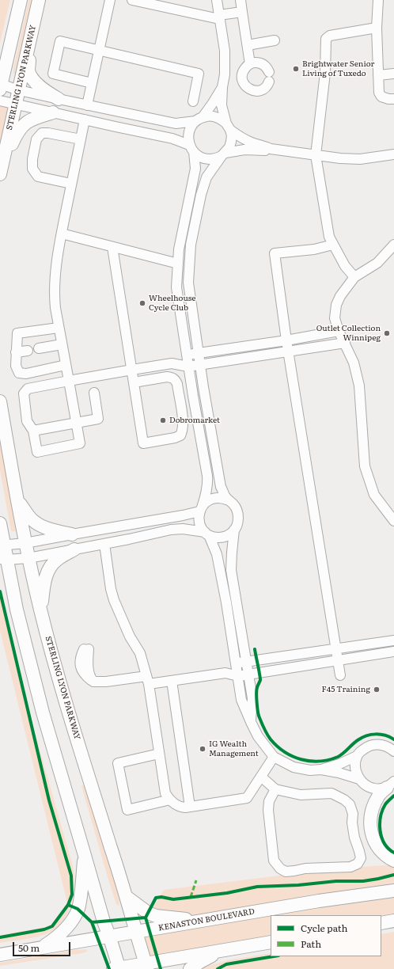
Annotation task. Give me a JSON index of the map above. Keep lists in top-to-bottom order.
{
  "streets": {
    "main road": ["STERLING LYON PARKWAY", "KENASTON BOULEVARD"]
  },
  "crossings": [
    ["STERLING LYON PARKWAY", "KENASTON BOULEVARD"]
  ],
  "places": [
    "Brightwater Senior Living of Tuxedo",
    "Wheelhouse Cycle Club",
    "Outlet Collection Winnipeg",
    "Dobromarket",
    "F45 Training",
    "IG Wealth Management"
  ],
  "legend": ["Cycle path", "Path"],
  "scale_bar": "50 m"
}
